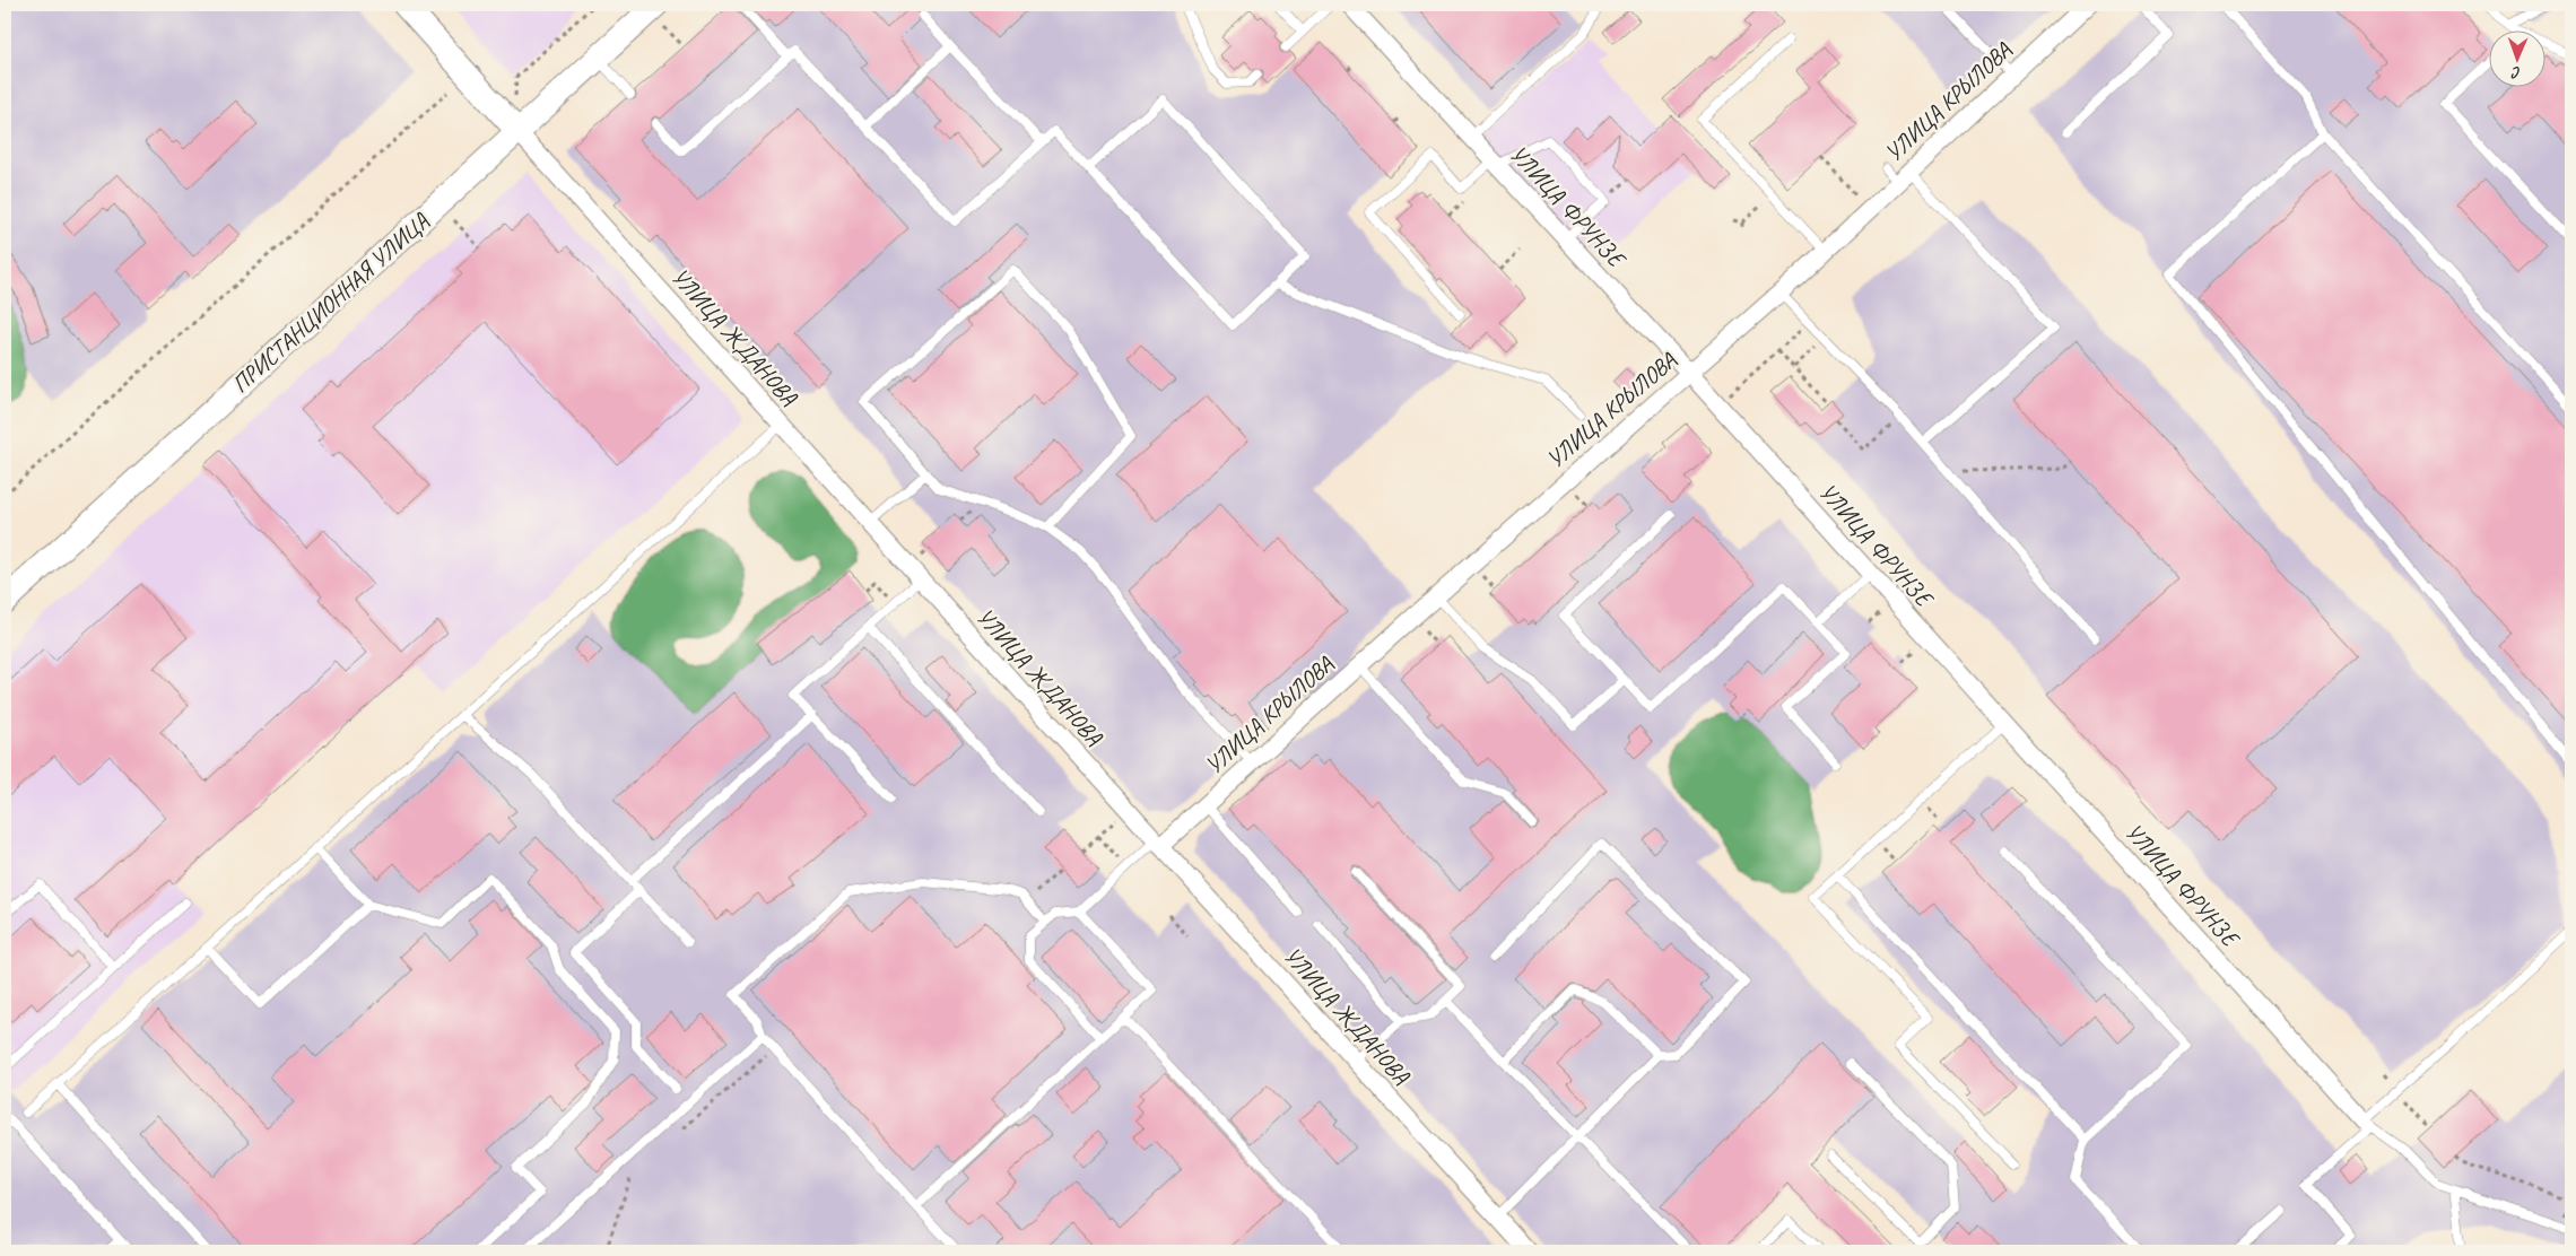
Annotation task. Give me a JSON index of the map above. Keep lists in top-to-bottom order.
{
  "streets": {
    "main road": ["ПРИСТАНЦИОННАЯ УЛИЦА"],
    "street": ["УЛИЦА КРЫЛОВА", "УЛИЦА ФРУНЗЕ", "УЛИЦА ЖДАНОВА"]
  },
  "crossings": [
    ["УЛИЦА КРЫЛОВА", "УЛИЦА ФРУНЗЕ"],
    ["УЛИЦА КРЫЛОВА", "УЛИЦА ЖДАНОВА"],
    ["ПРИСТАНЦИОННАЯ УЛИЦА", "УЛИЦА ЖДАНОВА"]
  ],
  "north": "bottom"
}
